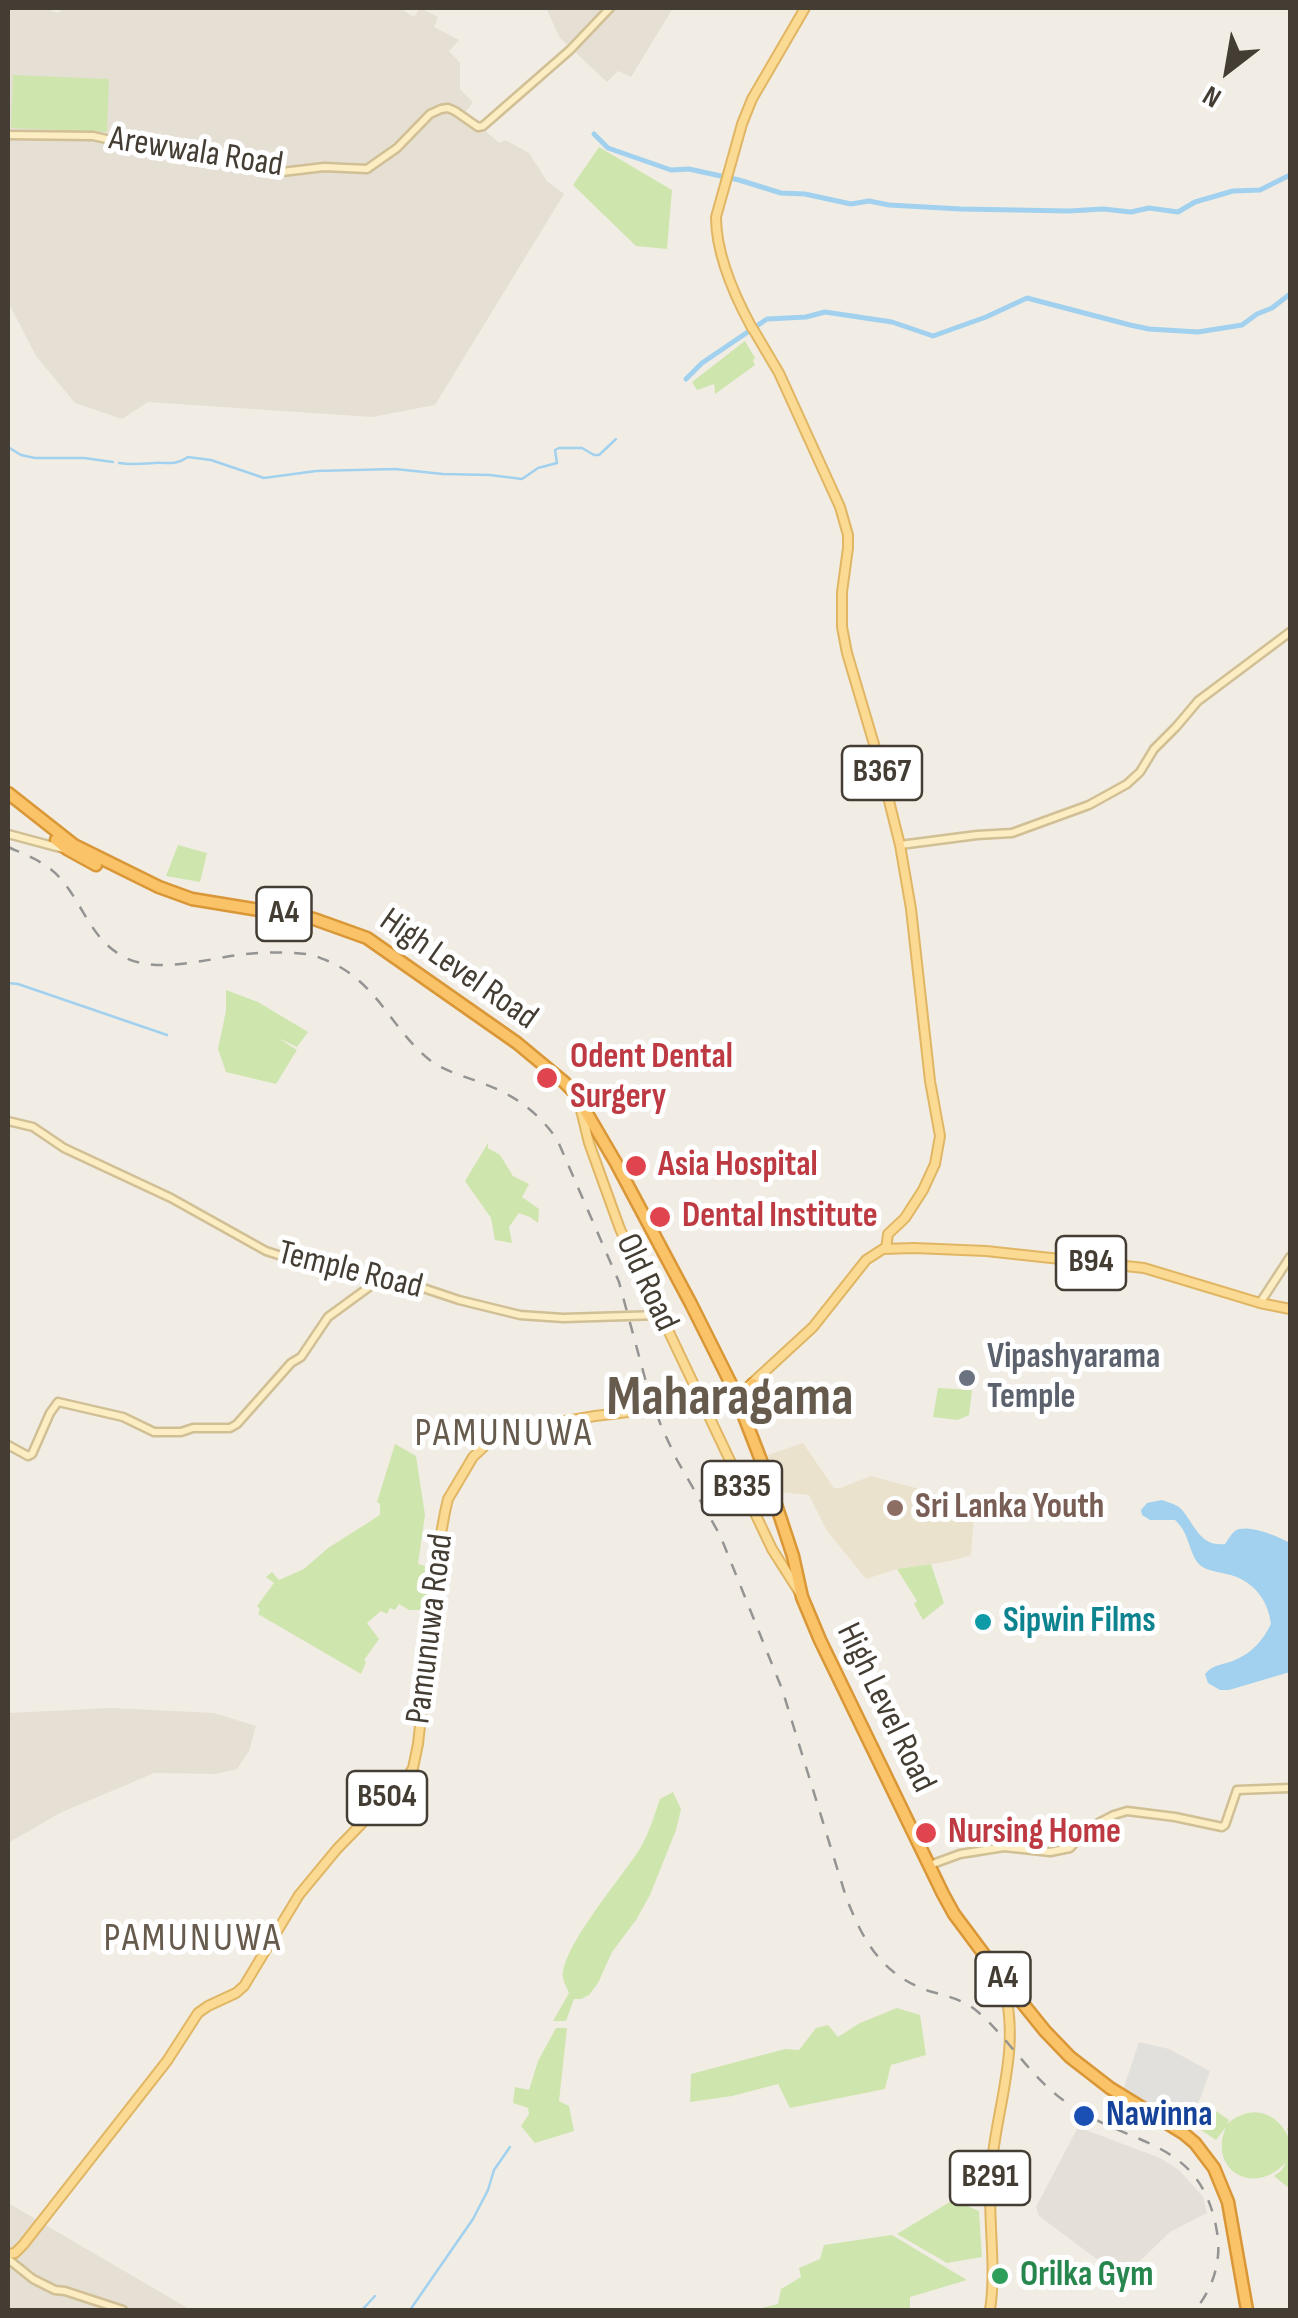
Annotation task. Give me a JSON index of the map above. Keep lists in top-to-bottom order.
{
  "streets": {
    "highway": ["A4", "High Level Road"],
    "main road": [
      "B367",
      "B94",
      "Old Road",
      "B335",
      "Pamunuwa Road",
      "B504",
      "B291"
    ],
    "street": ["Arewwala Road", "Temple Road"]
  },
  "crossings": [
    ["B367", "B94"],
    ["High Level Road", "Old Road"],
    ["High Level Road", "B291"],
    ["Temple Road", "Old Road"],
    ["Old Road", "Pamunuwa Road"]
  ],
  "districts": ["Maharagama", "PAMUNUWA", "PAMUNUWA"],
  "places": [
    "Odent Dental Surgery",
    "Asia Hospital",
    "Dental Institute",
    "Vipashyarama Temple",
    "Sri Lanka Youth",
    "Sipwin Films",
    "Nursing Home",
    "Nawinna",
    "Orilka Gym"
  ],
  "north": "bottom left"
}
